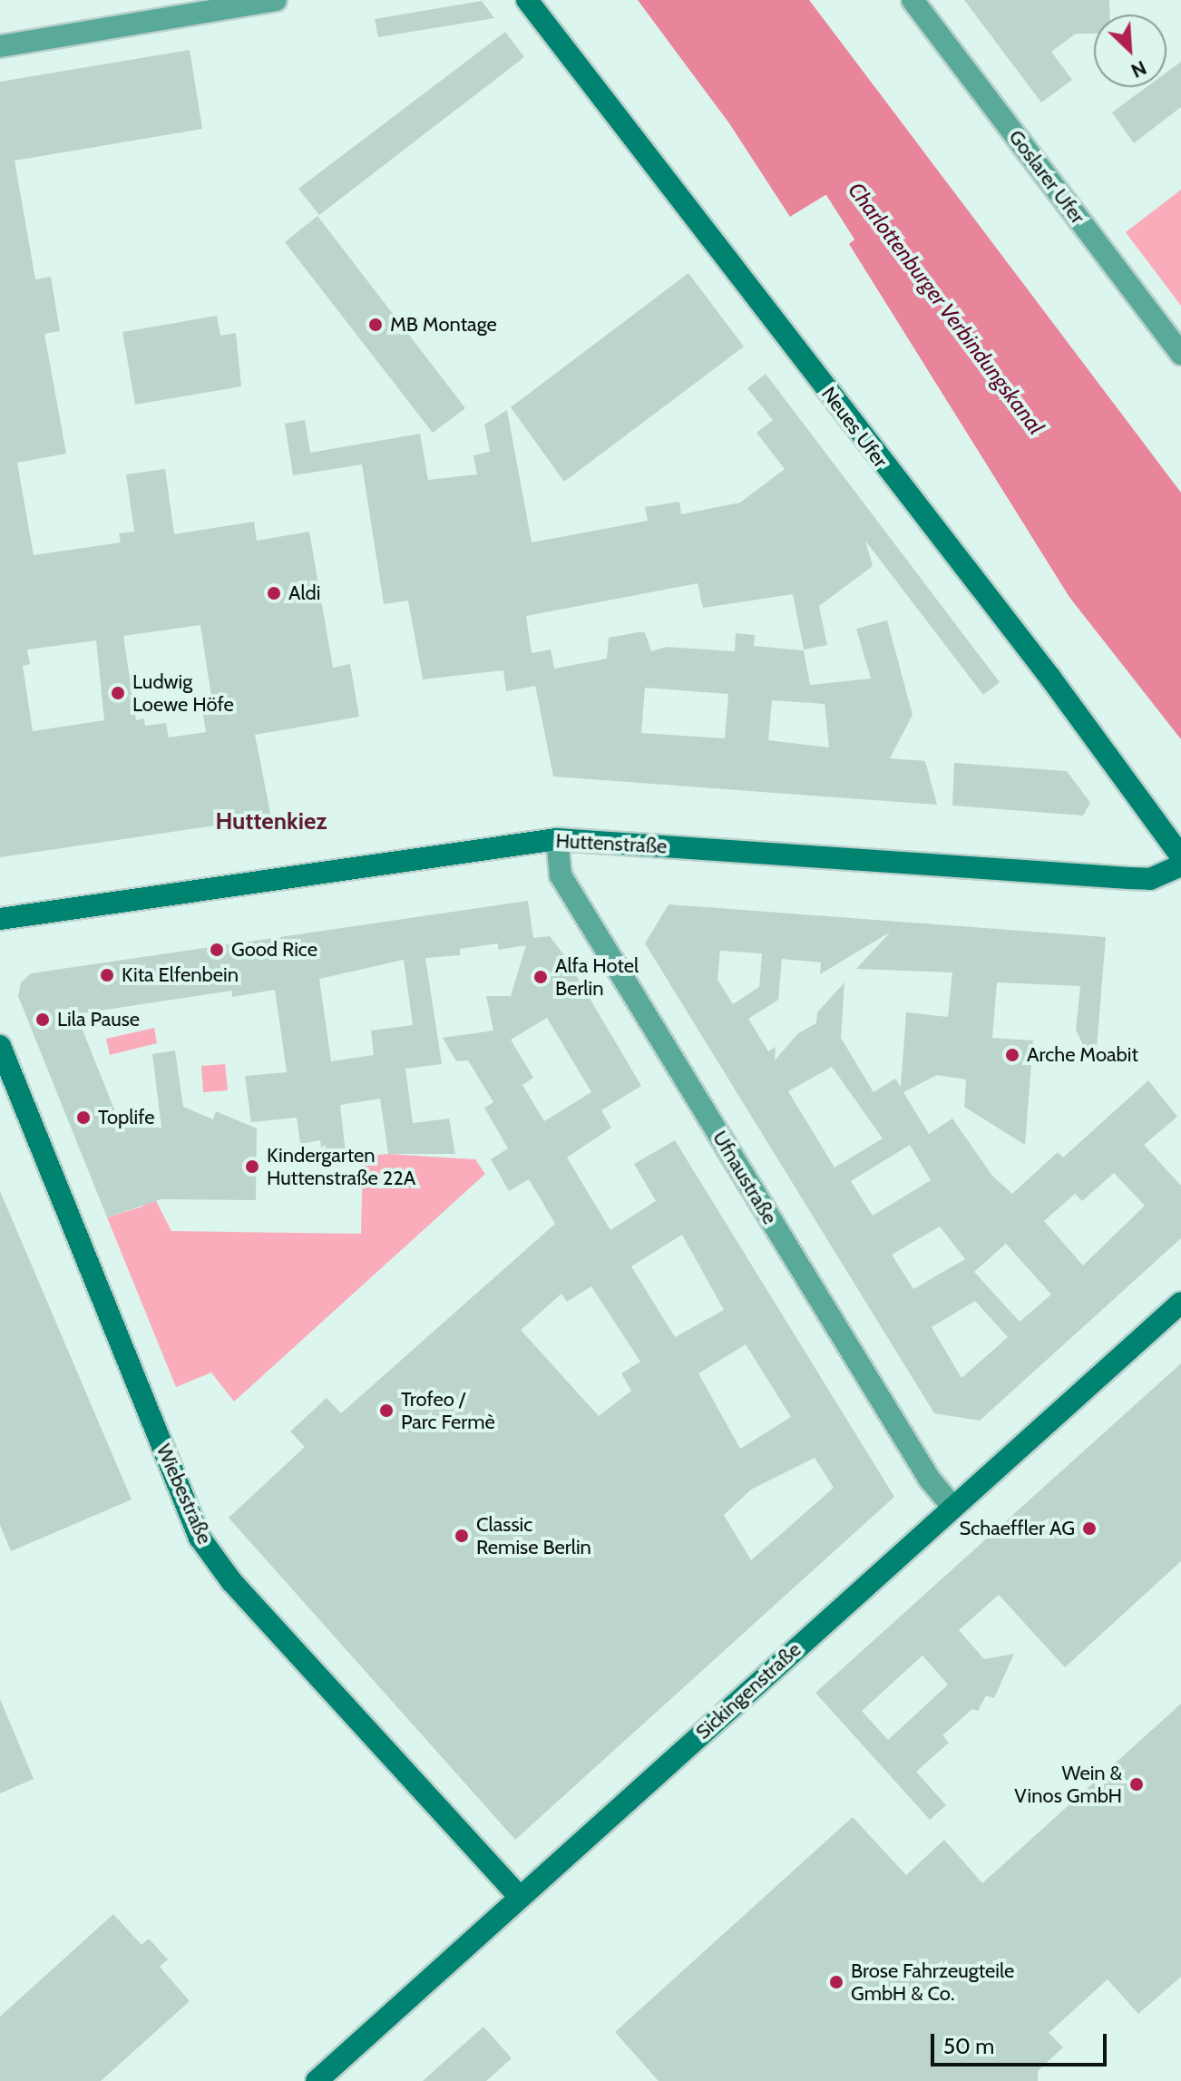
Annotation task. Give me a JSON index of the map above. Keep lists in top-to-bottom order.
{
  "streets": {
    "street": [
      "Goslarer Ufer",
      "Neues Ufer",
      "Huttenstraße",
      "Ufnaustraße",
      "Wiebestraße",
      "Sickingenstraße"
    ]
  },
  "crossings": [
    ["Huttenstraße", "Ufnaustraße"],
    ["Ufnaustraße", "Sickingenstraße"],
    ["Wiebestraße", "Sickingenstraße"]
  ],
  "districts": ["Huttenkiez"],
  "water": ["Charlottenburger Verbindungskanal"],
  "places": [
    "MB Montage",
    "Aldi",
    "Ludwig Loewe Höfe",
    "Good Rice",
    "Kita Elfenbein",
    "Alfa Hotel Berlin",
    "Lila Pause",
    "Arche Moabit",
    "Toplife",
    "Kindergarten Huttenstraße 22A",
    "Trofeo / Parc Fermè",
    "Schaeffler AG",
    "Classic Remise Berlin",
    "Wein & Vinos GmbH",
    "Brose Fahrzeugteile GmbH & Co."
  ],
  "scale_bar": "50 m",
  "north": "bottom right"
}
